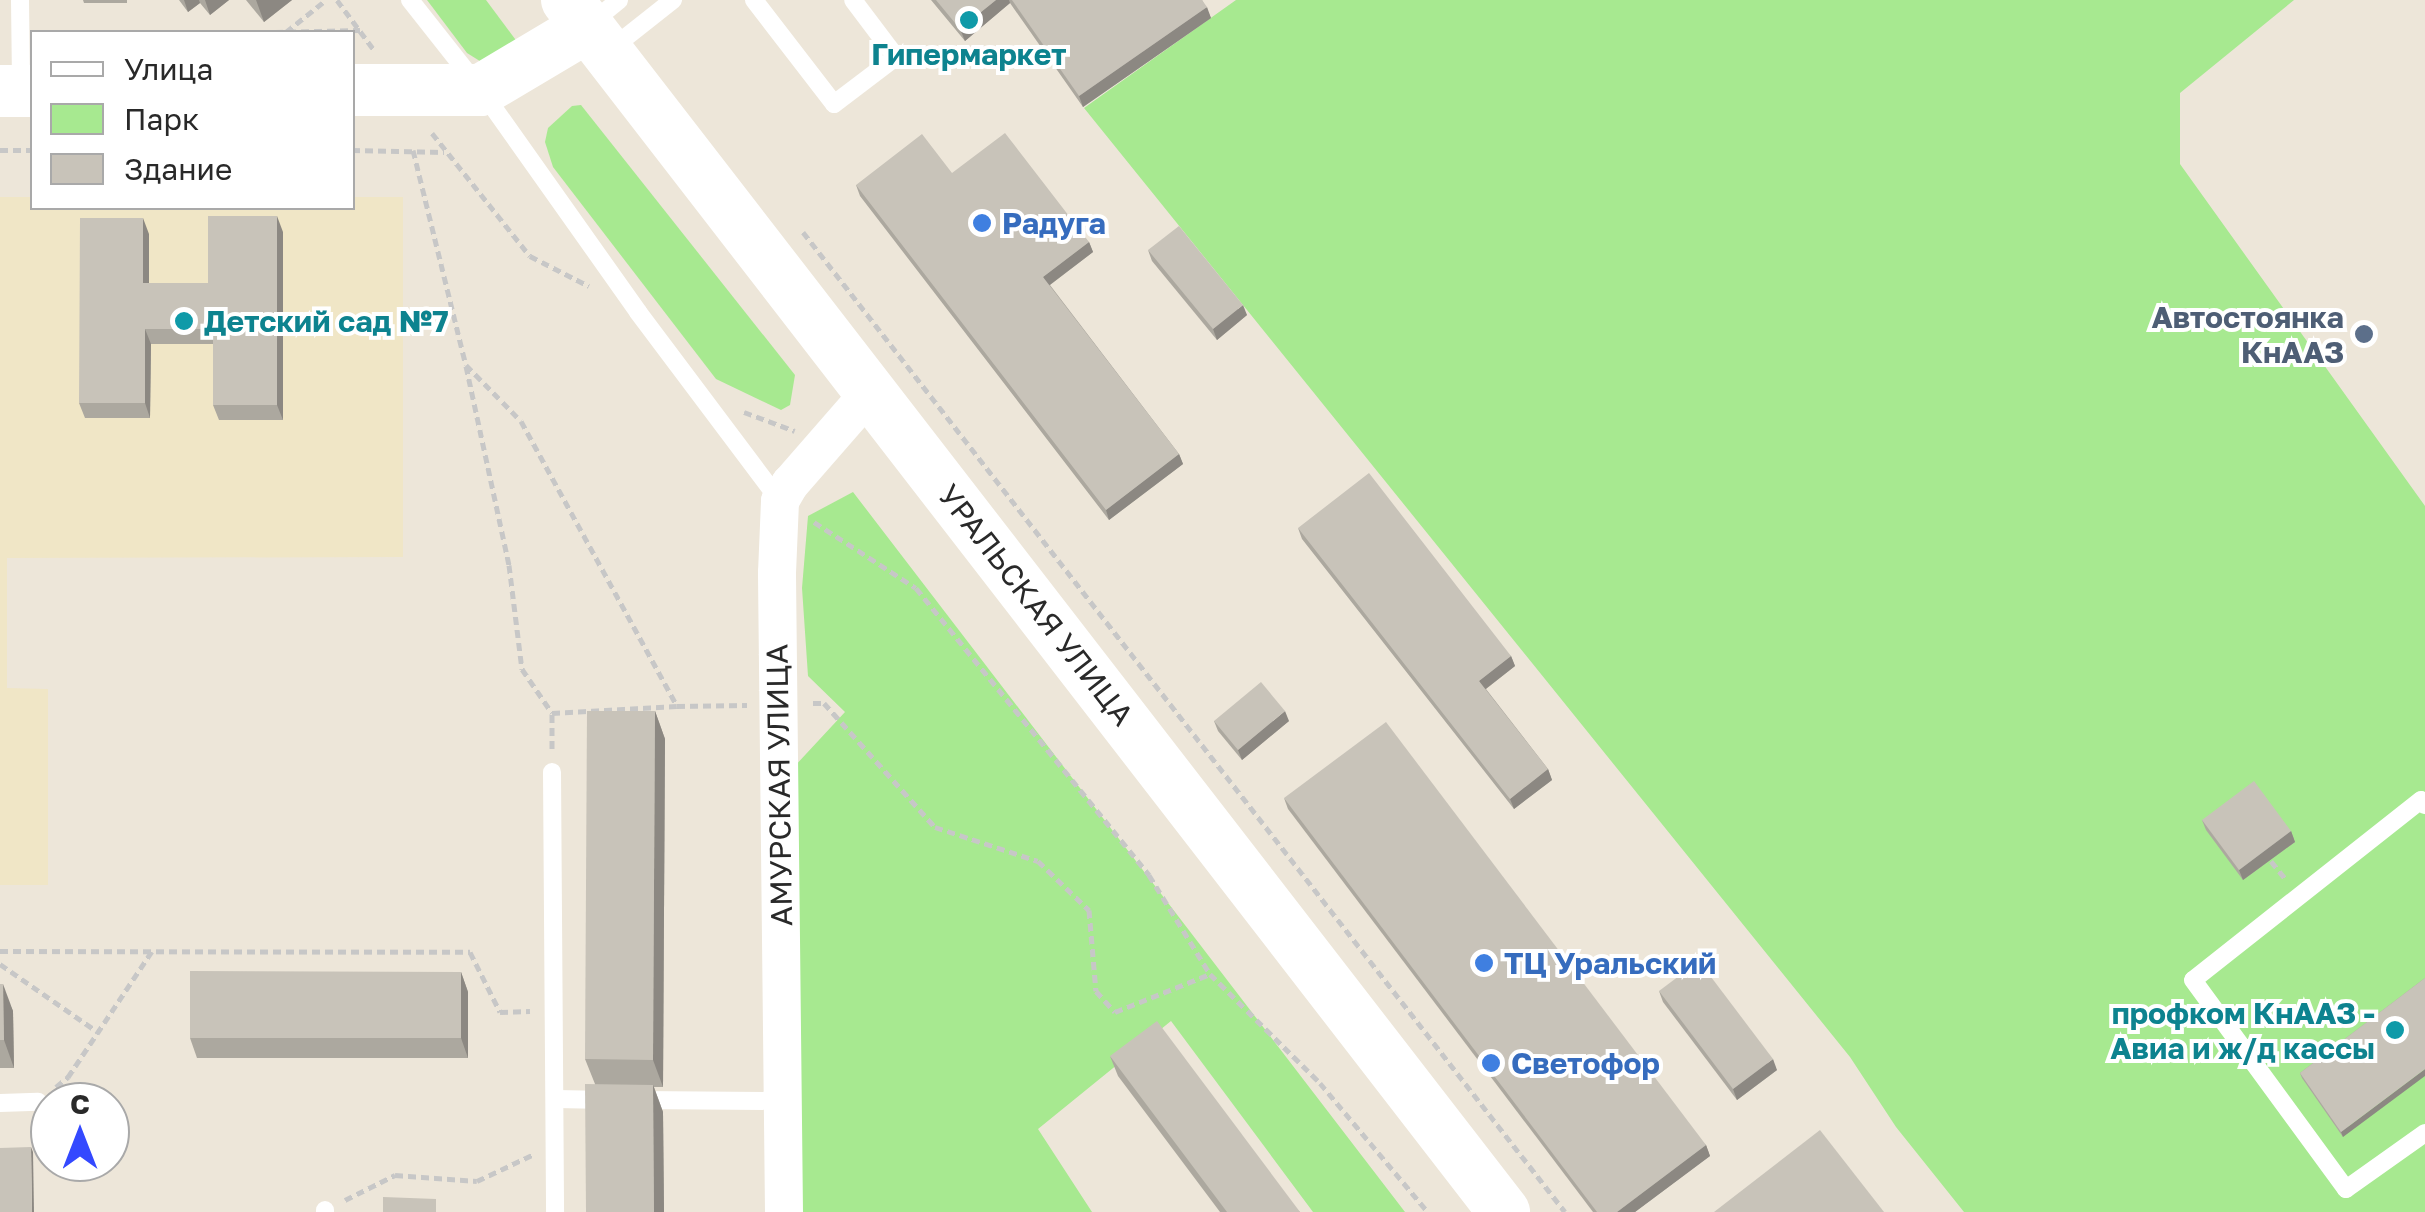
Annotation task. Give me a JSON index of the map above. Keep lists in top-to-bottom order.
{
  "streets": {
    "street": ["УРАЛЬСКАЯ УЛИЦА", "АМУРСКАЯ УЛИЦА"]
  },
  "places": [
    "Гипермаркет",
    "Радуга",
    "Детский сад №7",
    "Автостоянка КнААЗ",
    "ТЦ Уральский",
    "профком КнААЗ - Авиа и ж/д кассы",
    "Светофор"
  ],
  "legend": ["Улица", "Парк", "Здание"],
  "north": "top"
}
